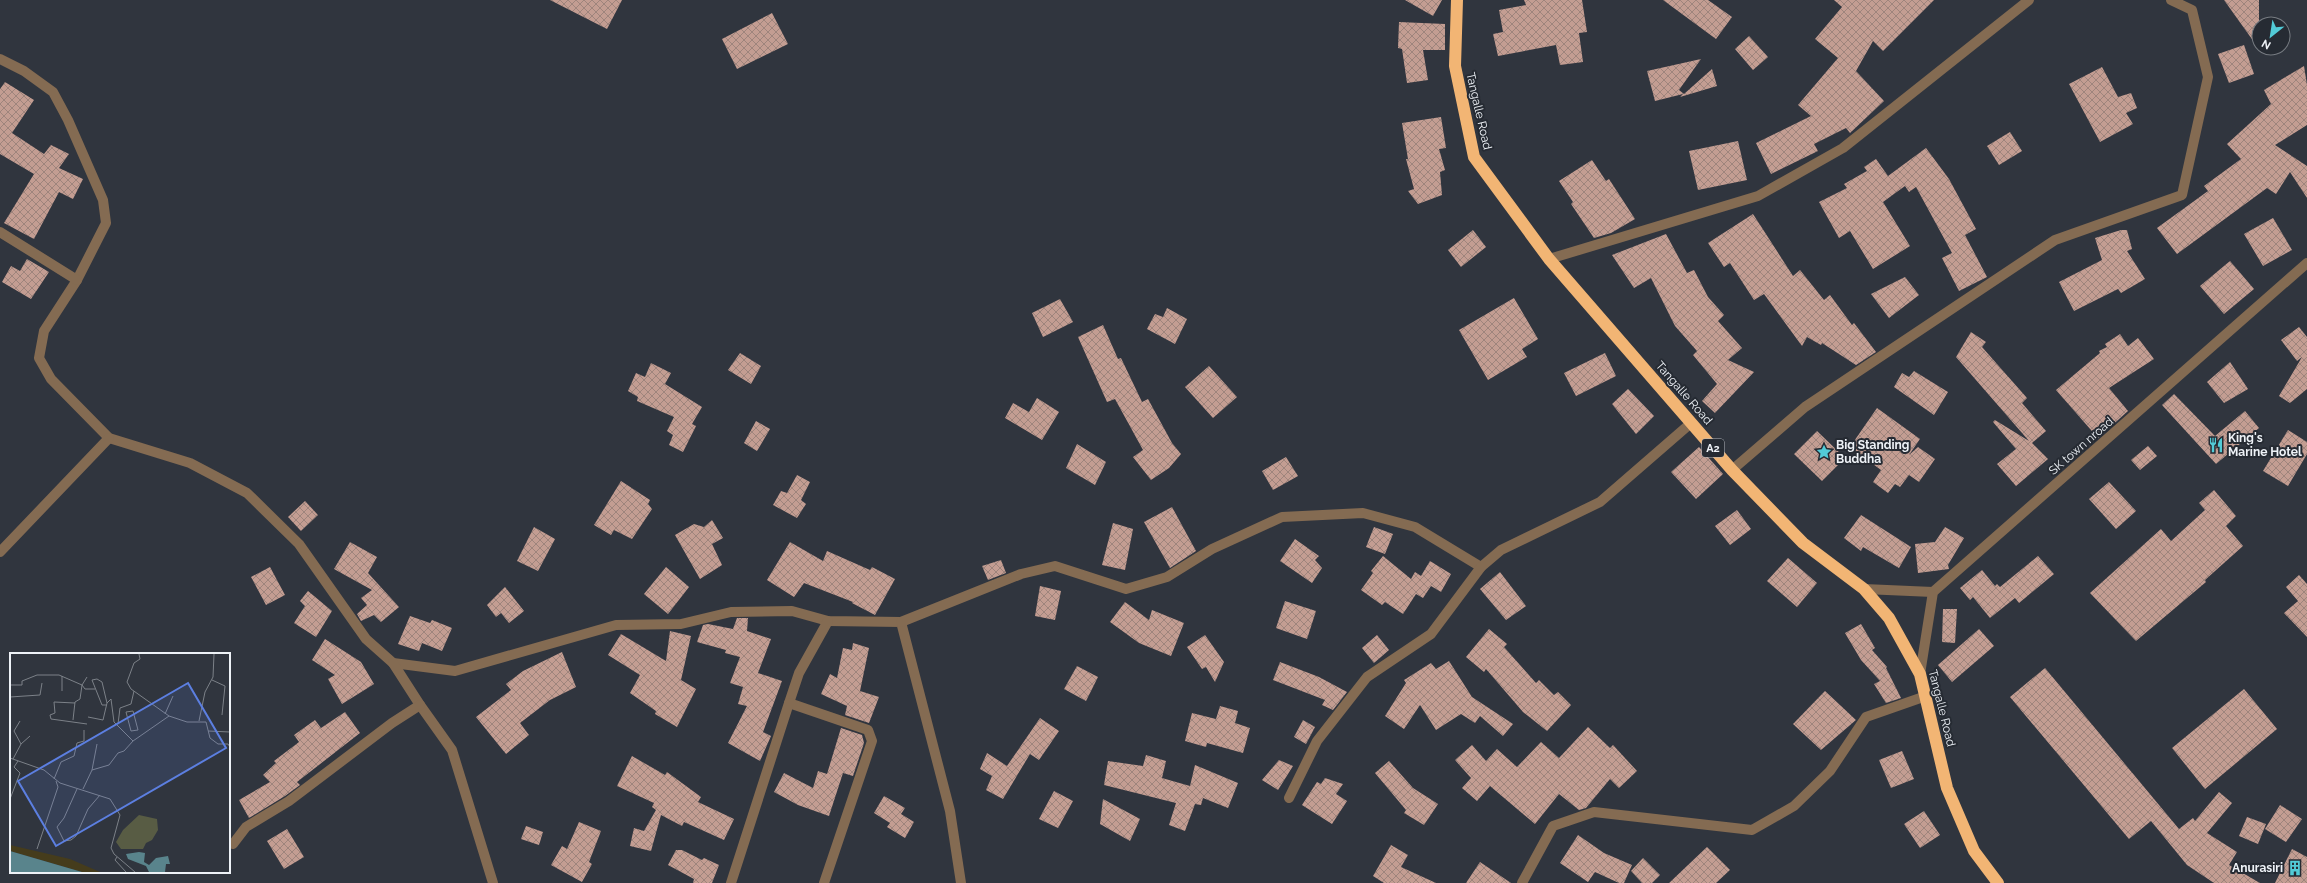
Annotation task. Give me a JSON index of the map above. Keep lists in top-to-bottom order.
{
  "streets": {
    "highway": ["Tangalle Road", "A2"],
    "street": ["SK town nroad"]
  },
  "places": {
    "restaurant": ["King's Marine Hotel"],
    "place": ["Big Standing Buddha"],
    "building": ["Anurasiri"]
  },
  "north": "bottom left"
}
